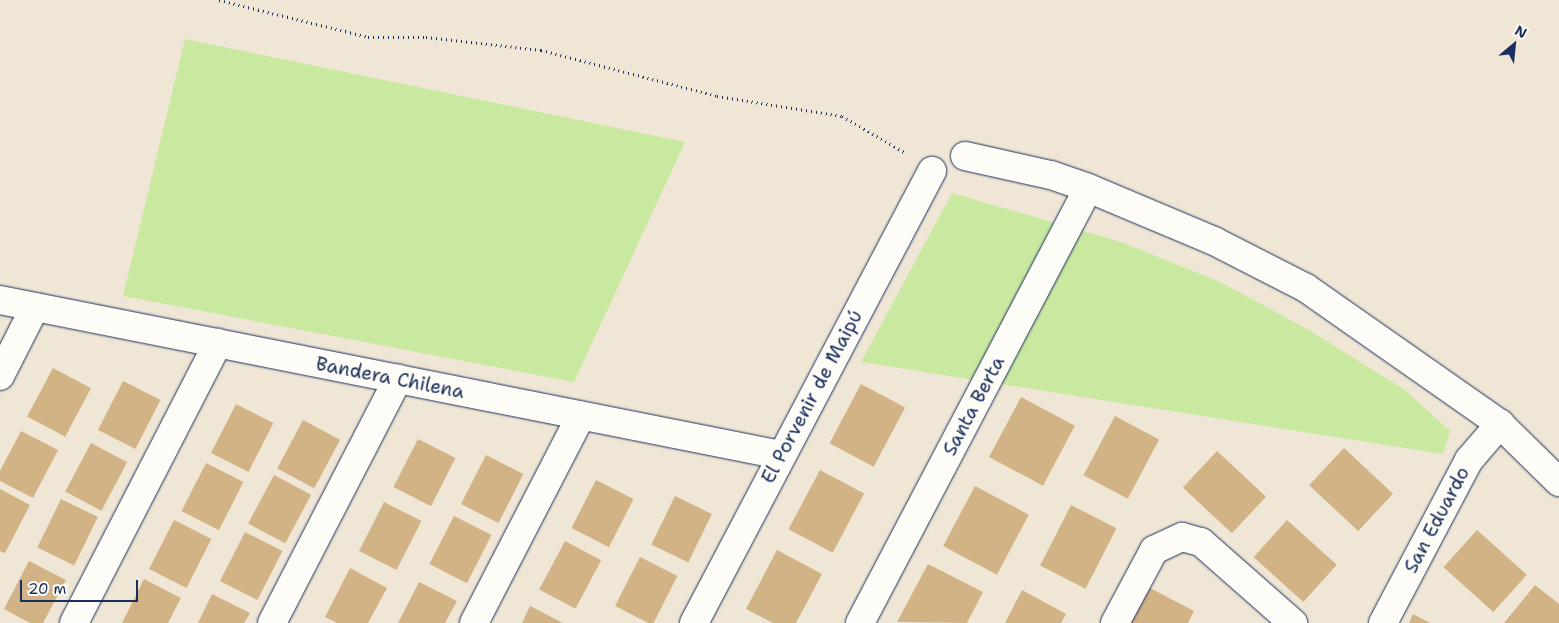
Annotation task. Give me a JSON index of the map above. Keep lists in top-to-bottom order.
{
  "streets": {
    "street": [
      "Bandera Chilena",
      "El Porvenir de Maipú",
      "Santa Berta",
      "San Eduardo"
    ]
  },
  "crossings": [
    ["Bandera Chilena", "El Porvenir de Maipú"]
  ],
  "scale_bar": "20 m",
  "north": "top right"
}
